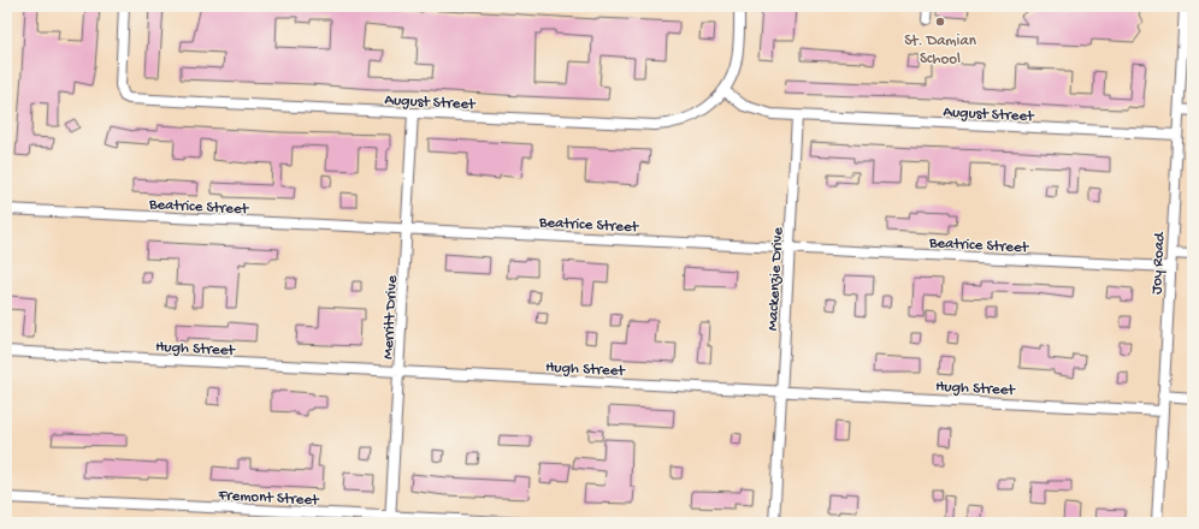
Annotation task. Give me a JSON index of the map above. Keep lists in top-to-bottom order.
{
  "streets": {
    "street": [
      "August Street",
      "Beatrice Street",
      "Joy Road",
      "Mackenzie Drive",
      "Merritt Drive",
      "Hugh Street",
      "Fremont Street"
    ]
  },
  "crossings": [
    ["August Street", "Joy Road"],
    ["August Street", "Mackenzie Drive"],
    ["August Street", "Merritt Drive"],
    ["Beatrice Street", "Joy Road"],
    ["Beatrice Street", "Mackenzie Drive"],
    ["Beatrice Street", "Merritt Drive"],
    ["Joy Road", "Hugh Street"],
    ["Mackenzie Drive", "Hugh Street"],
    ["Merritt Drive", "Hugh Street"],
    ["Merritt Drive", "Fremont Street"]
  ],
  "places": ["St. Damian School"]
}
